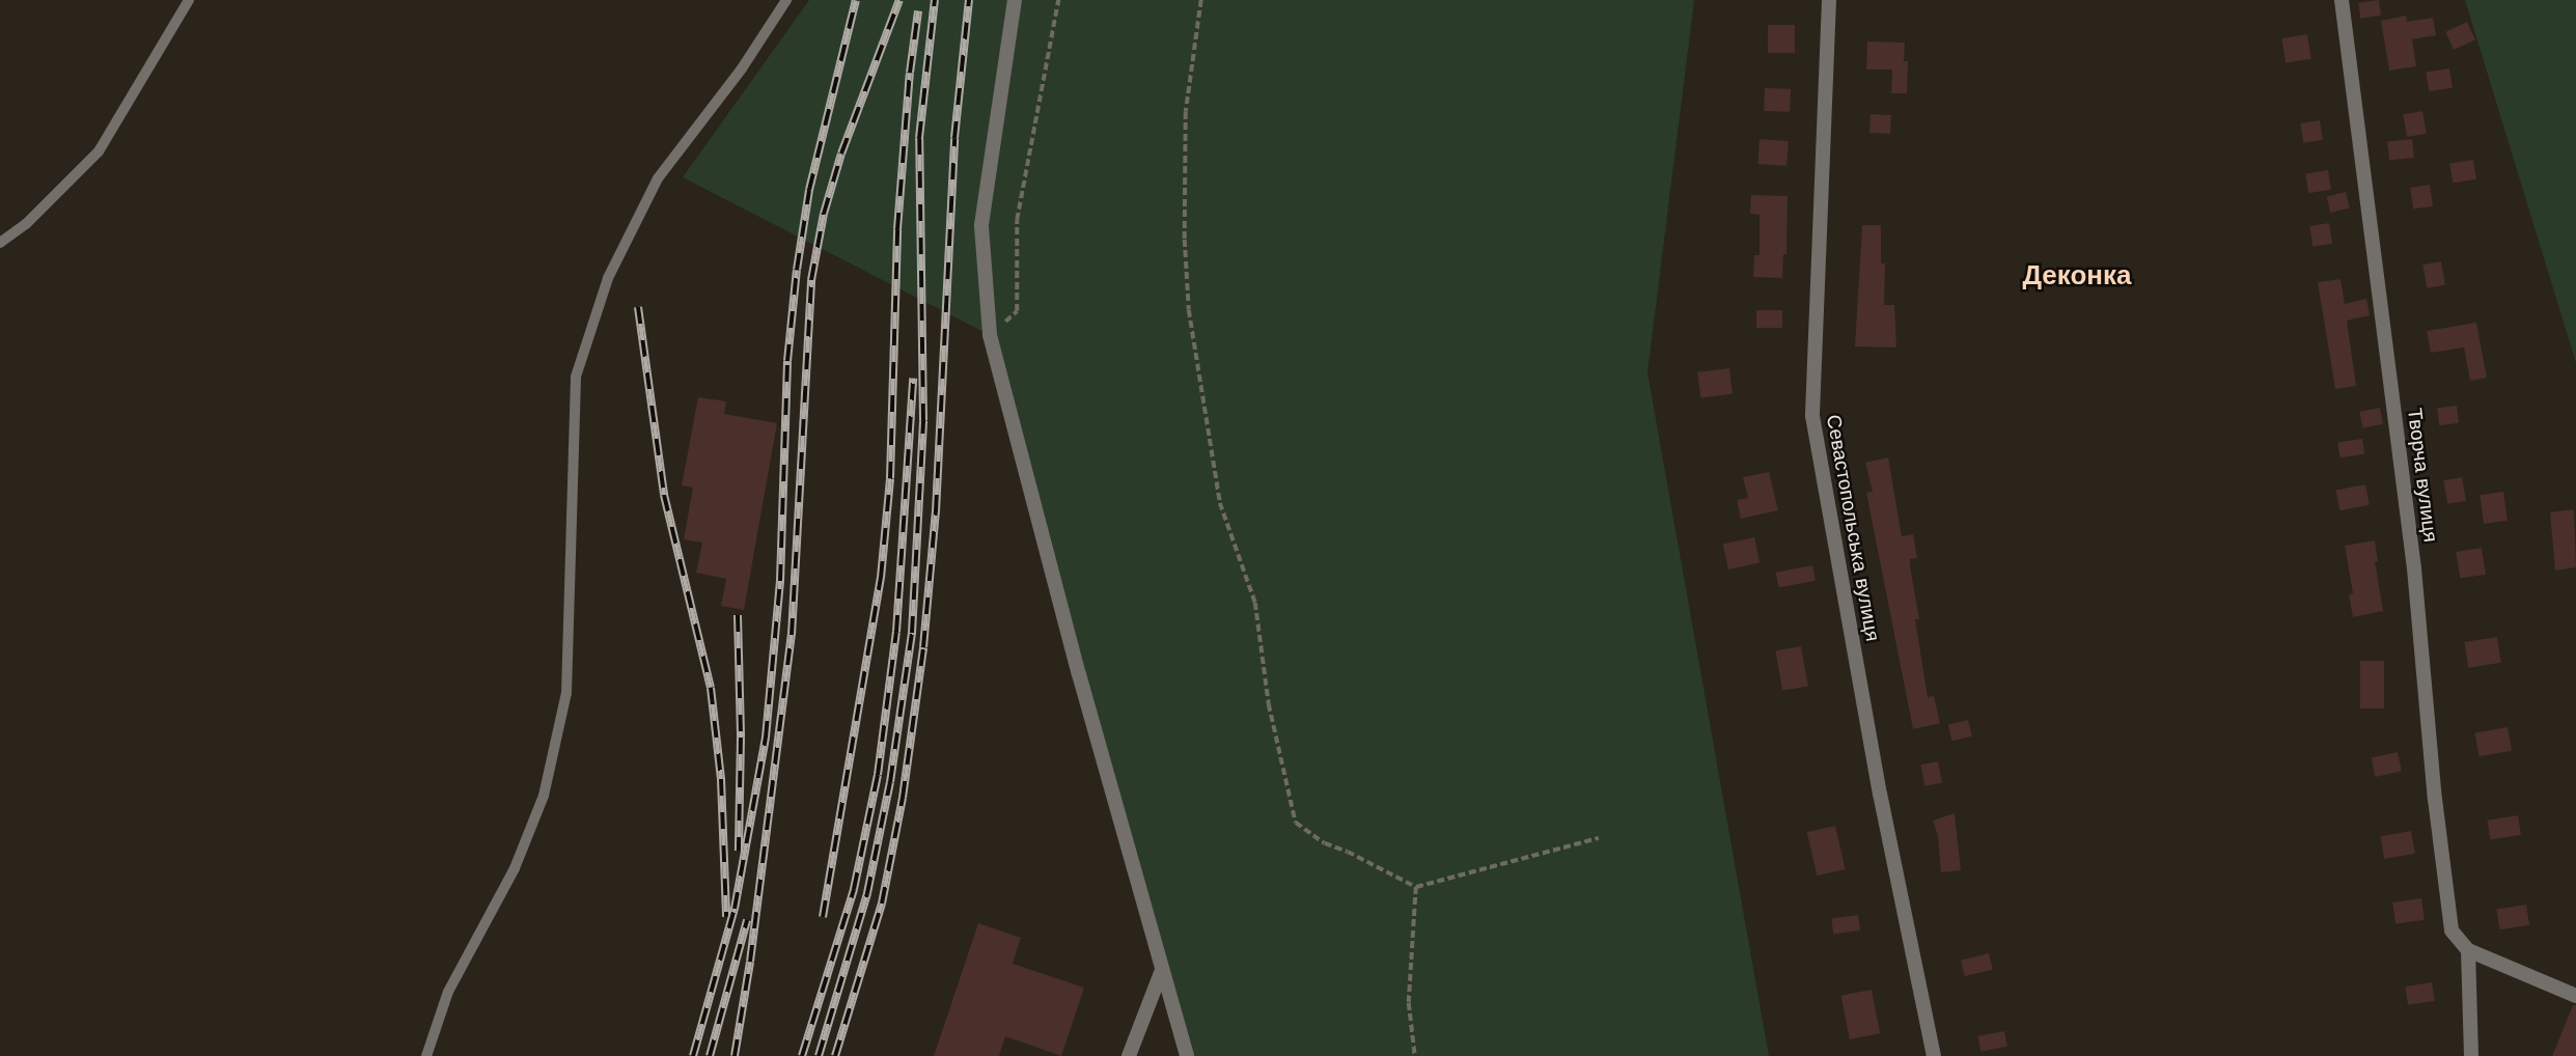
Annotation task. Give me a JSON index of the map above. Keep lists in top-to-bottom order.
{
  "streets": {
    "street": ["Творча вулиця", "Севастопольська вулиця"]
  },
  "districts": ["Деконка"]
}
